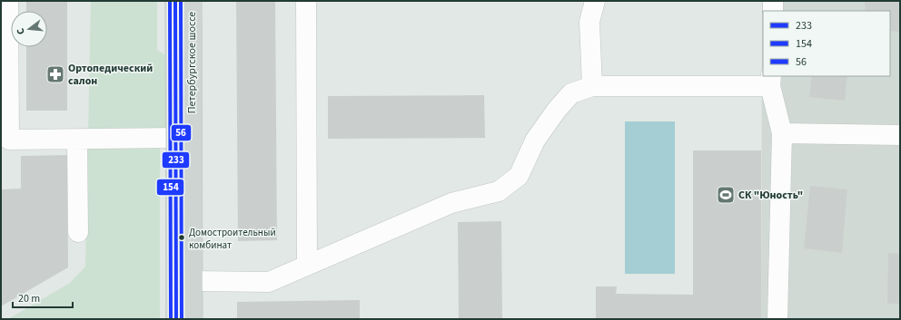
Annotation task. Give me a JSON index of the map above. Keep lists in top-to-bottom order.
{
  "streets": {
    "main road": ["Петербургское шоссе"]
  },
  "places": {
    "pharmacy": ["Ортопедический салон"],
    "sports": ["СК \"Юность\""],
    "other": ["Домостроительный комбинат"]
  },
  "lines": ["transit line 233", "transit line 154", "transit line 56"],
  "legend": ["233", "154", "56"],
  "scale_bar": "20 m",
  "north": "left"
}
